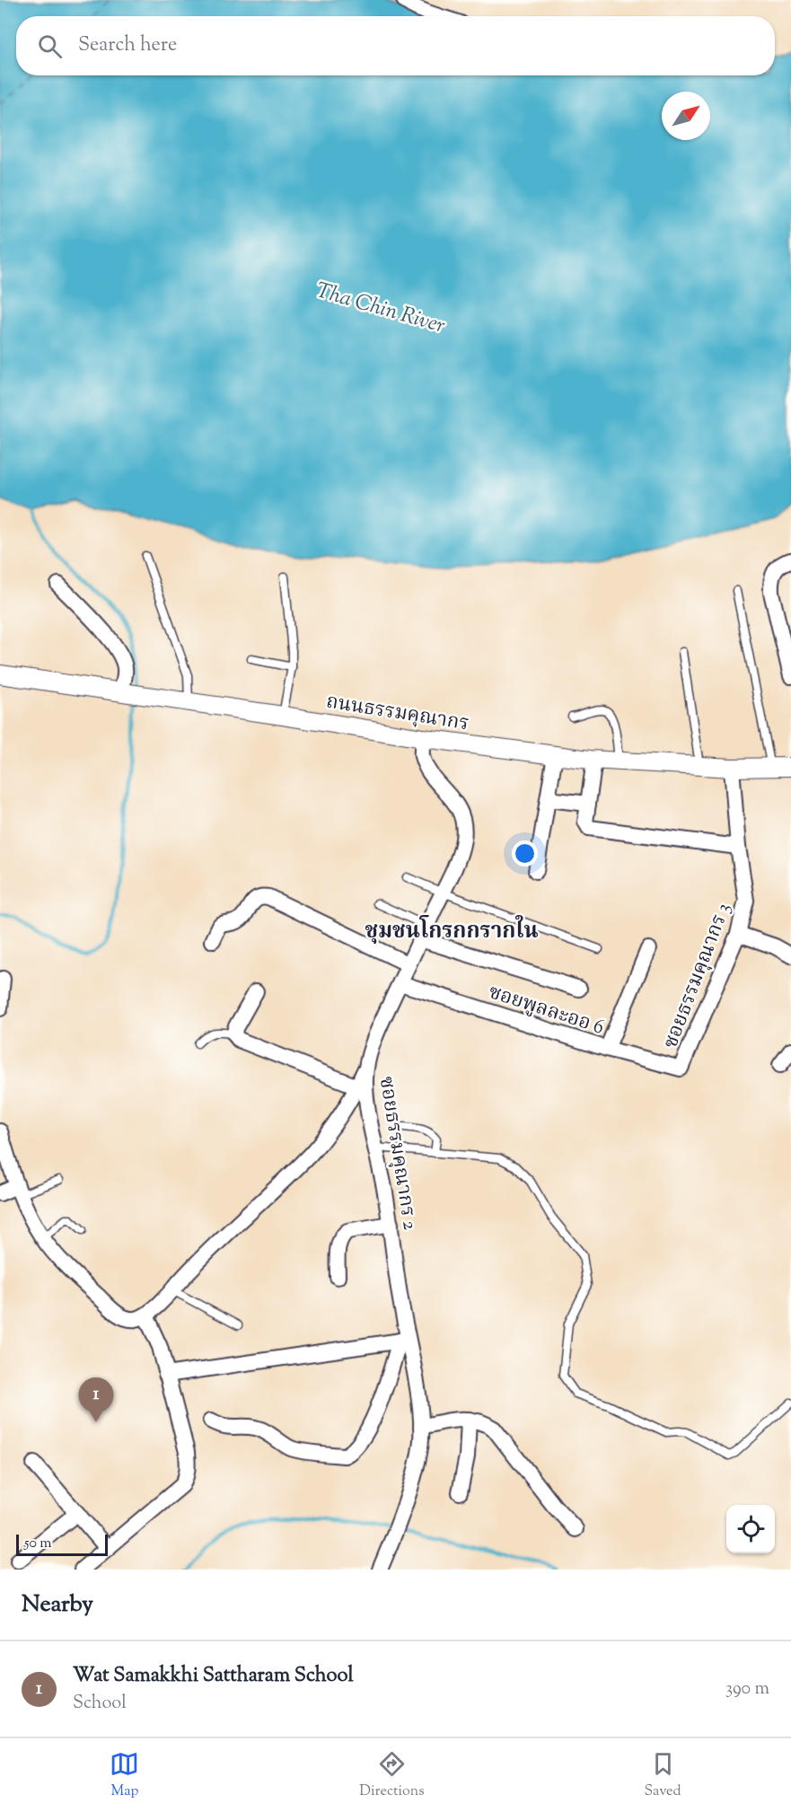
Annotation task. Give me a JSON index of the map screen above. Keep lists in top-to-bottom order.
{
  "streets": {
    "street": [
      "ถนนธรรมคุณากร",
      "ซอยธรรมคุณากร 3",
      "ซอยพูลละออ 6",
      "ซอยธรรมคุณากร 2"
    ]
  },
  "crossings": [
    ["ถนนธรรมคุณากร", "ซอยธรรมคุณากร 3"],
    ["ถนนธรรมคุณากร", "ซอยธรรมคุณากร 2"],
    ["ซอยธรรมคุณากร 3", "ซอยพูลละออ 6"],
    ["ซอยพูลละออ 6", "ซอยธรรมคุณากร 2"]
  ],
  "districts": ["ชุมชนโกรกกรากใน"],
  "water": ["Tha Chin River"],
  "scale_bar": "50 m",
  "north": "top right",
  "page": {
    "search": "Search here",
    "pins": "1",
    "scale": "50 m",
    "heading": "Nearby",
    "list": [
      {
        "mark": "1",
        "name": "Wat Samakkhi Sattharam School",
        "note": "School",
        "value": "390 m"
      }
    ],
    "nav": ["Map", "Directions", "Saved"]
  }
}
